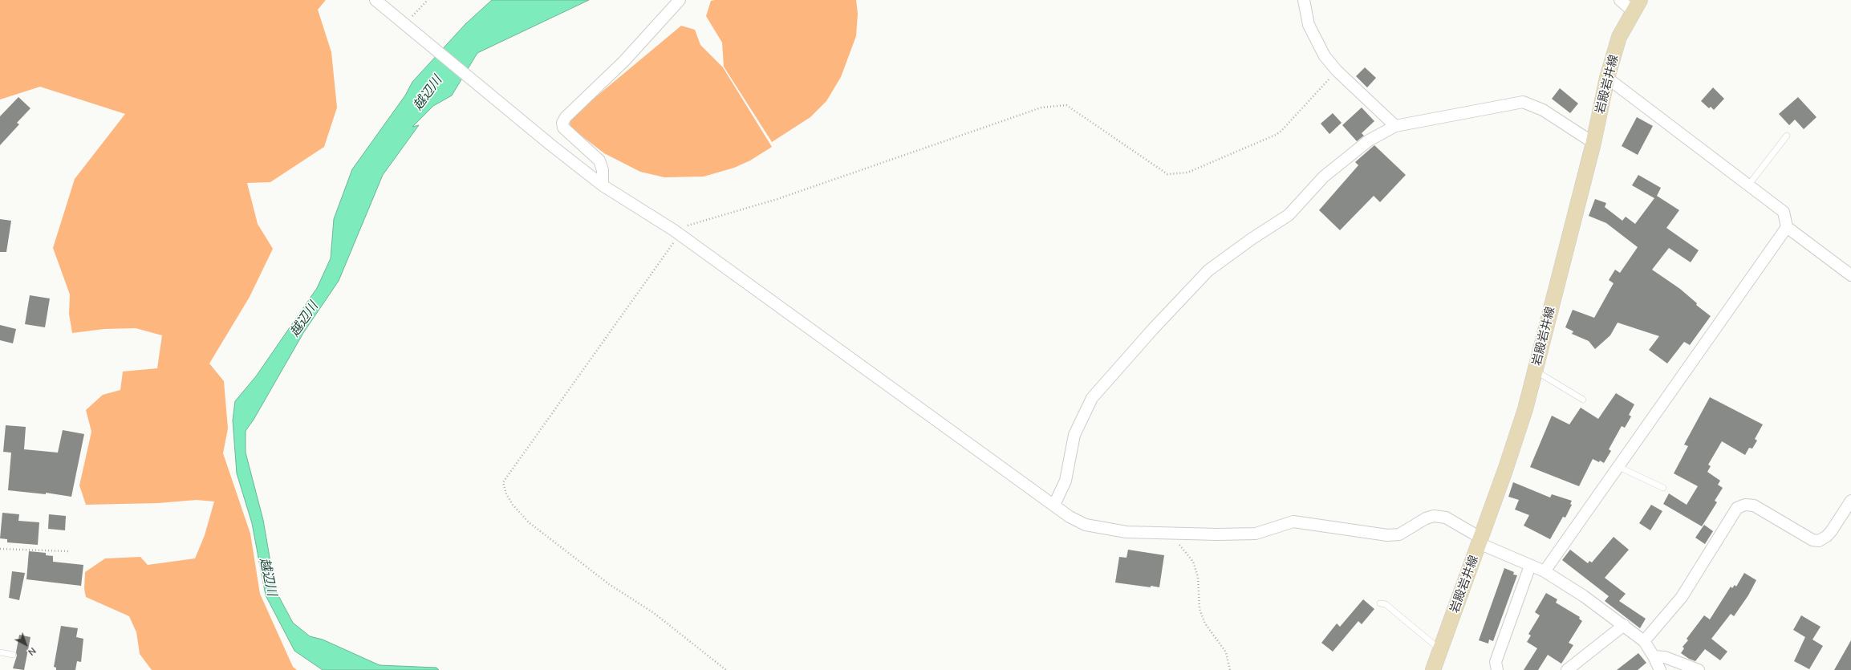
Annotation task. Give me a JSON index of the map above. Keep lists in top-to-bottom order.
{
  "streets": {
    "main road": ["岩殿岩井線"]
  },
  "water": ["越辺川"],
  "north": "bottom right"
}
